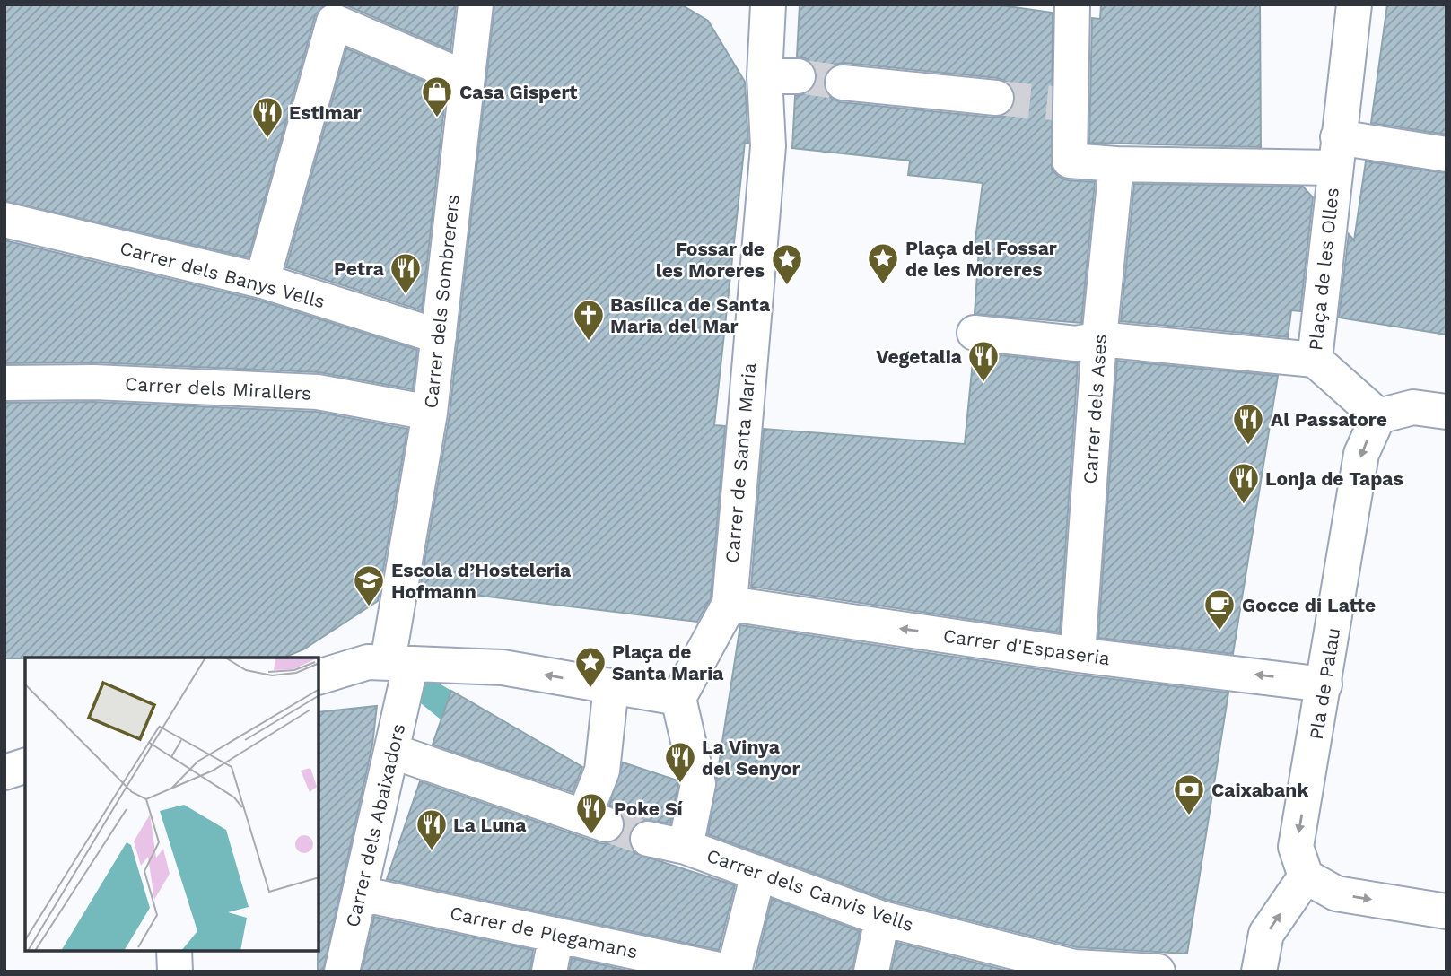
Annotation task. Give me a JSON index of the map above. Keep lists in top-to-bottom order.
{
  "streets": {
    "street": [
      "Plaça de les Olles",
      "Carrer dels Banys Vells",
      "Carrer dels Sombrerers",
      "Carrer dels Mirallers",
      "Carrer dels Ases",
      "Carrer de Santa Maria",
      "Carrer d'Espaseria",
      "Pla de Palau",
      "Carrer dels Abaixadors",
      "Carrer dels Canvis Vells",
      "Carrer de Plegamans"
    ]
  },
  "crossings": [
    ["Plaça de les Olles", "Carrer dels Ases"],
    ["Plaça de les Olles", "Pla de Palau"],
    ["Carrer dels Banys Vells", "Carrer dels Sombrerers"],
    ["Carrer dels Sombrerers", "Carrer dels Mirallers"],
    ["Carrer dels Sombrerers", "Carrer dels Abaixadors"],
    ["Carrer dels Ases", "Carrer d'Espaseria"],
    ["Carrer de Santa Maria", "Carrer d'Espaseria"],
    ["Carrer d'Espaseria", "Pla de Palau"],
    ["Carrer dels Abaixadors", "Carrer de Plegamans"]
  ],
  "one_way": ["Carrer d'Espaseria", "Pla de Palau"],
  "places": {
    "shop": ["Casa Gispert"],
    "restaurant": [
      "Estimar",
      "Petra",
      "Vegetalia",
      "Al Passatore",
      "Lonja de Tapas",
      "La Vinya del Senyor",
      "Poke Sí",
      "La Luna"
    ],
    "place": ["Plaça del Fossar de les Moreres", "Fossar de les Moreres", "Plaça de Santa Maria"],
    "church": ["Basílica de Santa Maria del Mar"],
    "school or university": ["Escola d’Hosteleria Hofmann"],
    "cafe": ["Gocce di Latte"],
    "bank": ["Caixabank"]
  }
}
